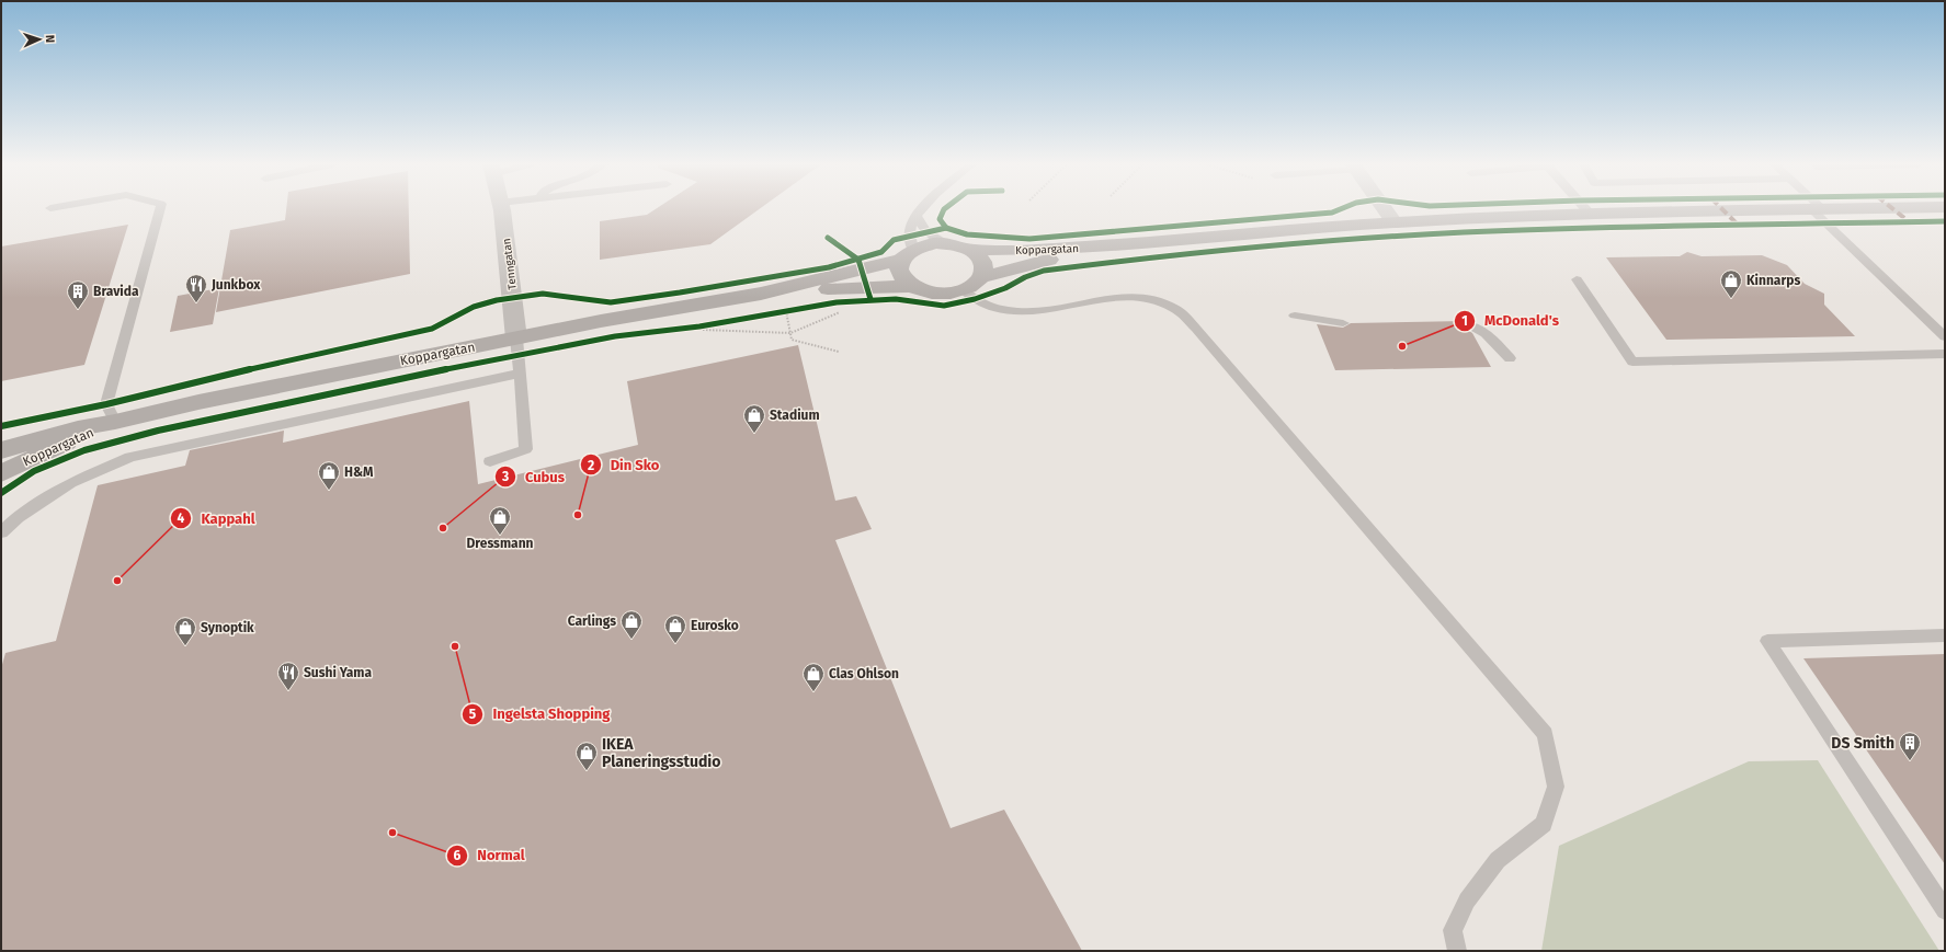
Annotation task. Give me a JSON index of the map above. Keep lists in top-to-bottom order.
{
  "streets": {
    "street": ["Koppargatan", "Tenngatan"]
  },
  "crossings": [
    ["Koppargatan", "Tenngatan"]
  ],
  "places": {
    "shop": [
      "Kinnarps",
      "Stadium",
      "H&M",
      "Dressmann",
      "Carlings",
      "Eurosko",
      "Synoptik",
      "Clas Ohlson",
      "IKEA Planeringsstudio"
    ],
    "restaurant": ["Junkbox", "Sushi Yama"],
    "building": ["Bravida", "DS Smith"],
    "other": [
      "McDonald's",
      "Din Sko",
      "Cubus",
      "Kappahl",
      "Ingelsta Shopping",
      "Normal"
    ]
  },
  "north": "right"
}
